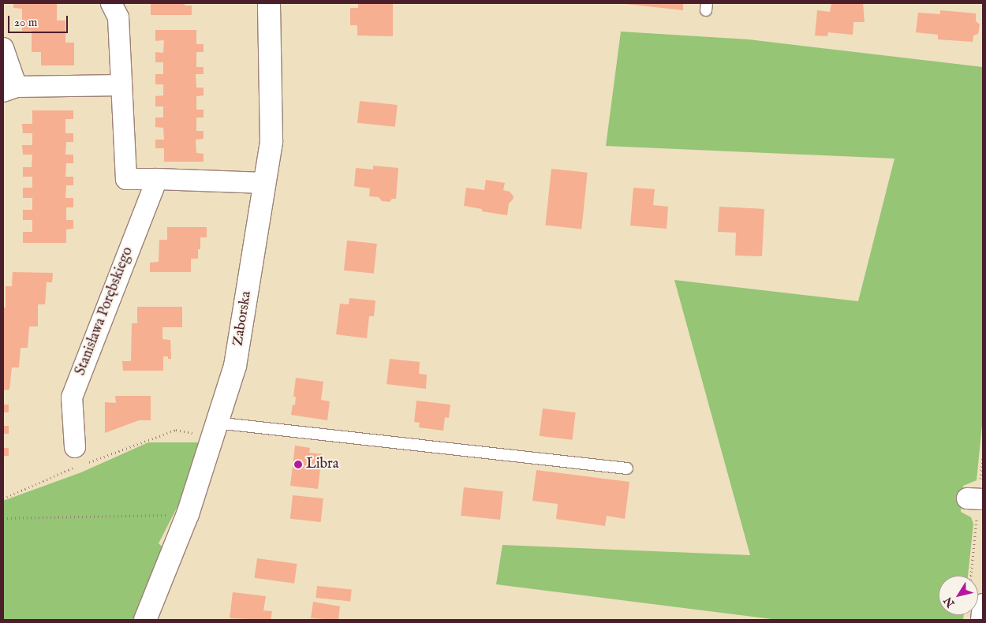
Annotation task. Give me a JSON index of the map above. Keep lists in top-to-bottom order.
{
  "streets": {
    "street": ["Stanisława Porębskiego", "Zaborska"]
  },
  "places": ["Libra"],
  "scale_bar": "20 m",
  "north": "bottom left"
}
